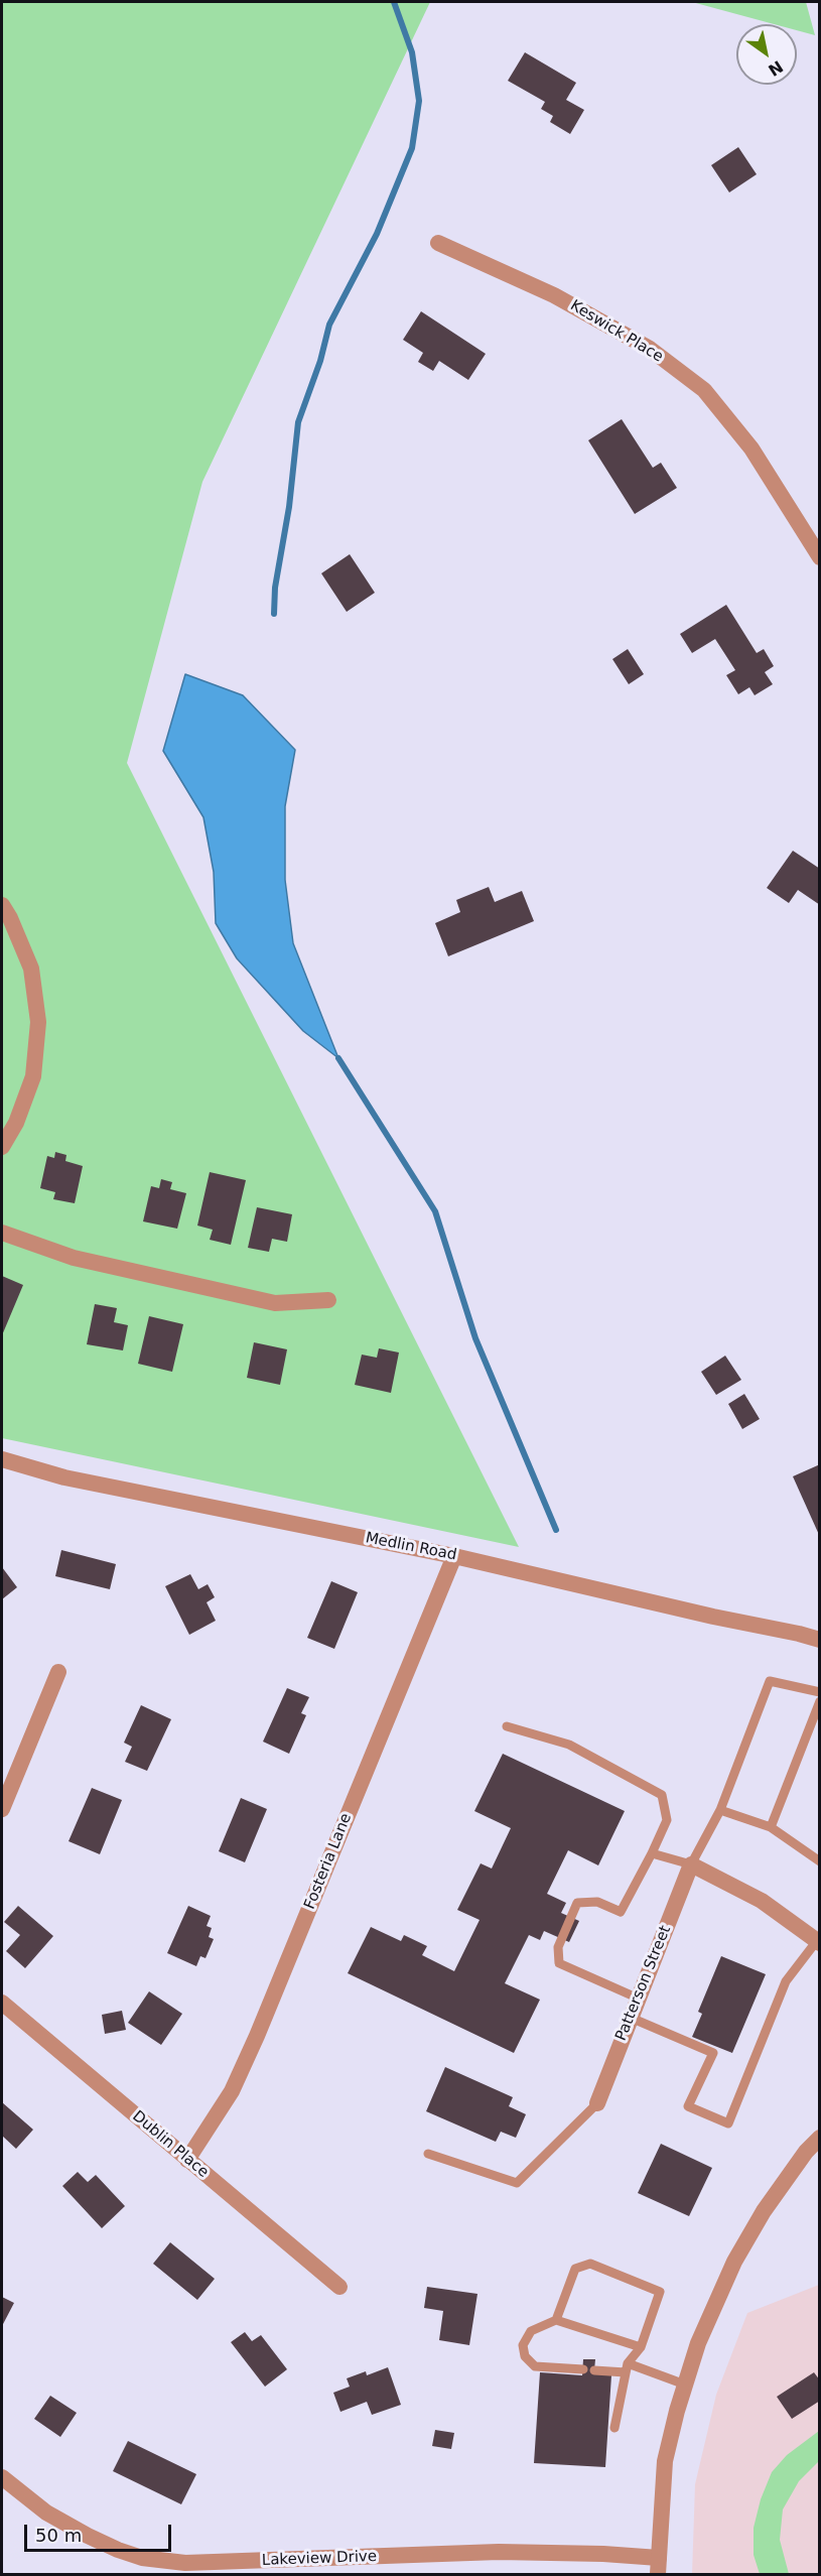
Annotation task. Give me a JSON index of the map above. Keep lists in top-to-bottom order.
{
  "streets": {
    "street": [
      "Keswick Place",
      "Medlin Road",
      "Fosteria Lane",
      "Patterson Street",
      "Dublin Place",
      "Lakeview Drive"
    ]
  },
  "crossings": [
    ["Medlin Road", "Fosteria Lane"],
    ["Fosteria Lane", "Dublin Place"]
  ],
  "scale_bar": "50 m",
  "north": "bottom right"
}
